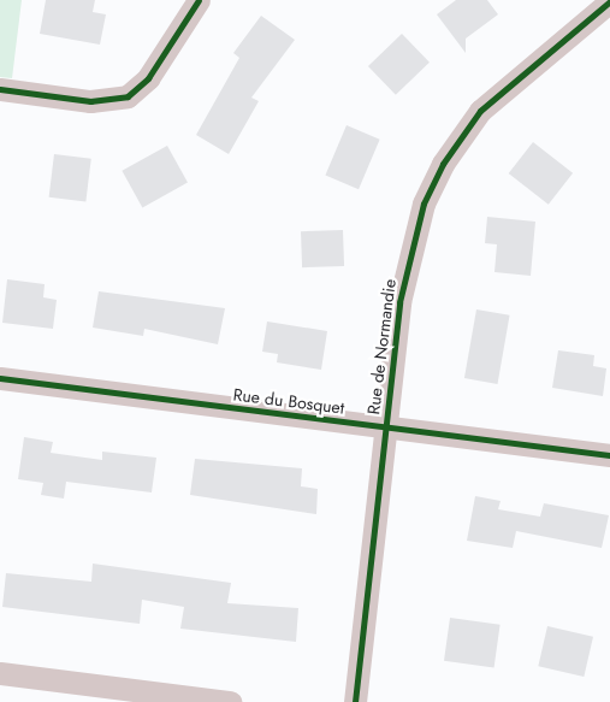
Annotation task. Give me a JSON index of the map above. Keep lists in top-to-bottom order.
{
  "streets": {
    "street": ["Rue de Normandie", "Rue du Bosquet"]
  },
  "crossings": [
    ["Rue de Normandie", "Rue du Bosquet"]
  ]
}
